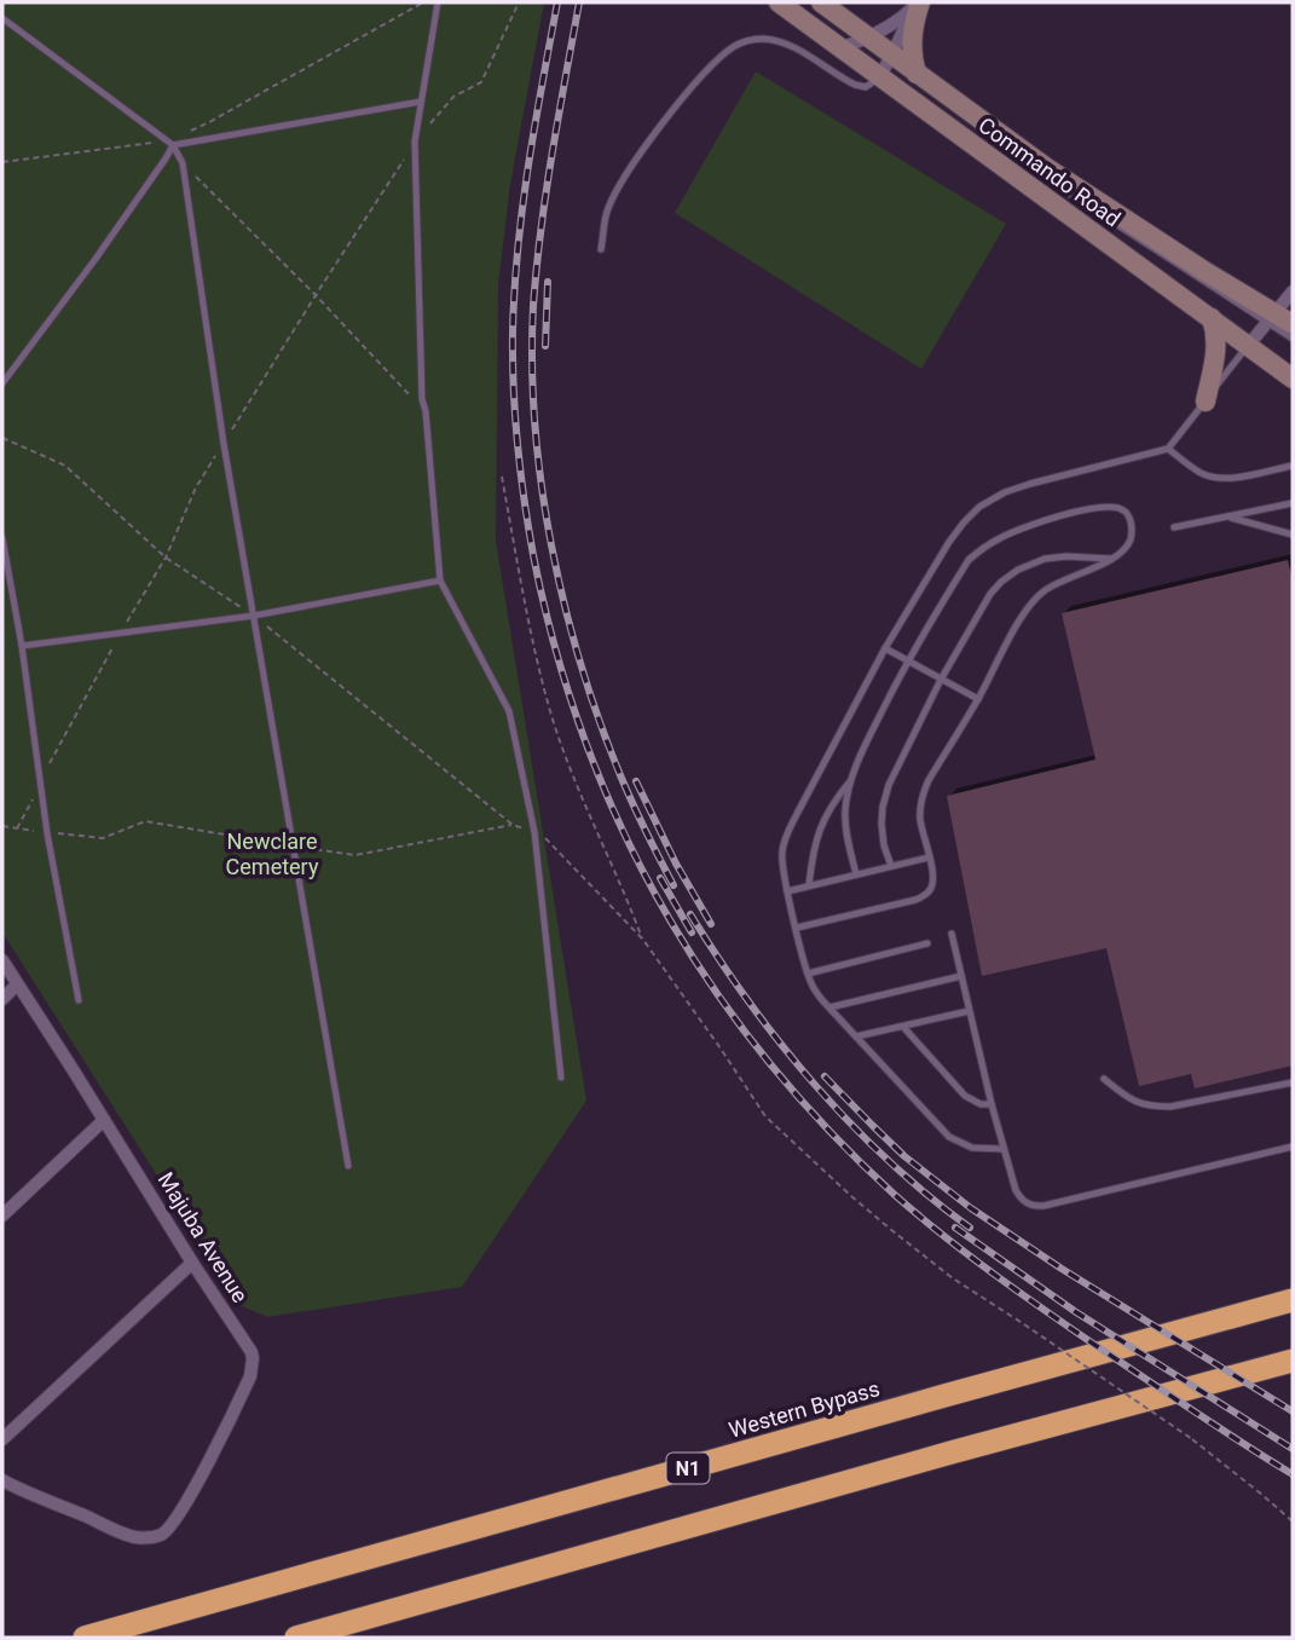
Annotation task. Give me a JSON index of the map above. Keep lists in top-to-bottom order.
{
  "streets": {
    "highway": ["Western Bypass", "N1"],
    "main road": ["Commando Road"],
    "street": ["Majuba Avenue"]
  },
  "parks": ["Newclare Cemetery"]
}
